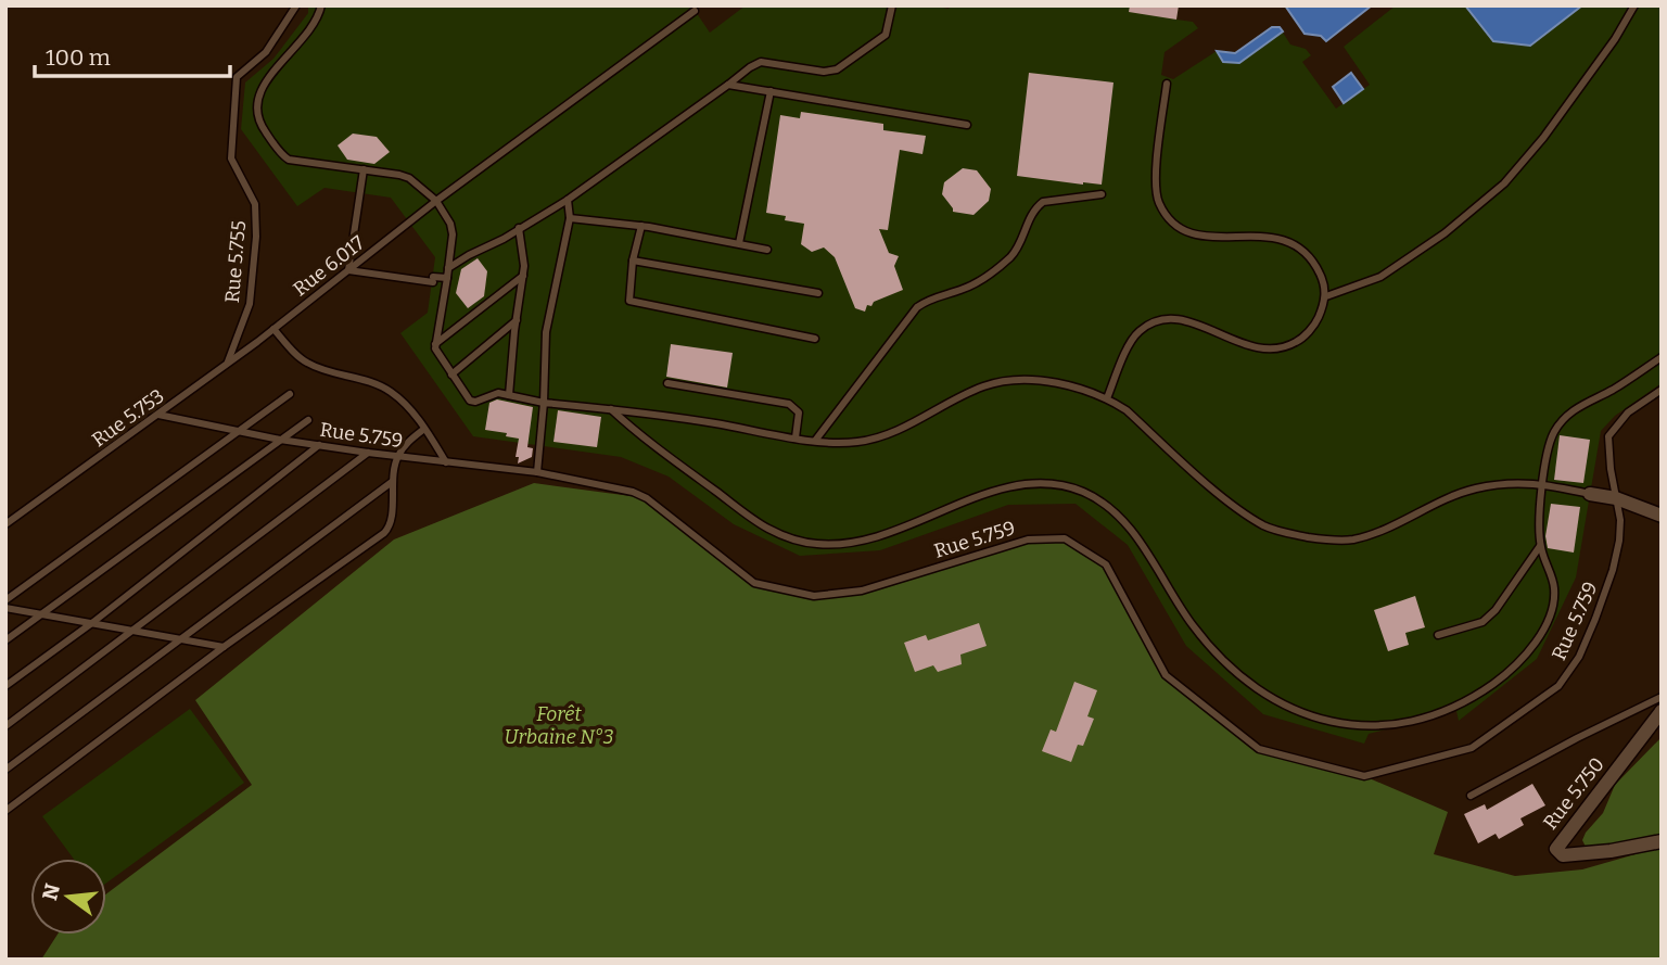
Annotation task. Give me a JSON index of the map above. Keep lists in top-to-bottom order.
{
  "streets": {
    "street": ["Rue 5.750"],
    "lane": [
      "Rue 5.755",
      "Rue 6.017",
      "Rue 5.753",
      "Rue 5.759"
    ]
  },
  "crossings": [
    ["Rue 5.755", "Rue 5.753"],
    ["Rue 6.017", "Rue 5.753"],
    ["Rue 5.753", "Rue 5.759"]
  ],
  "parks": ["Forêt Urbaine N°3"],
  "scale_bar": "100 m",
  "north": "left"
}
